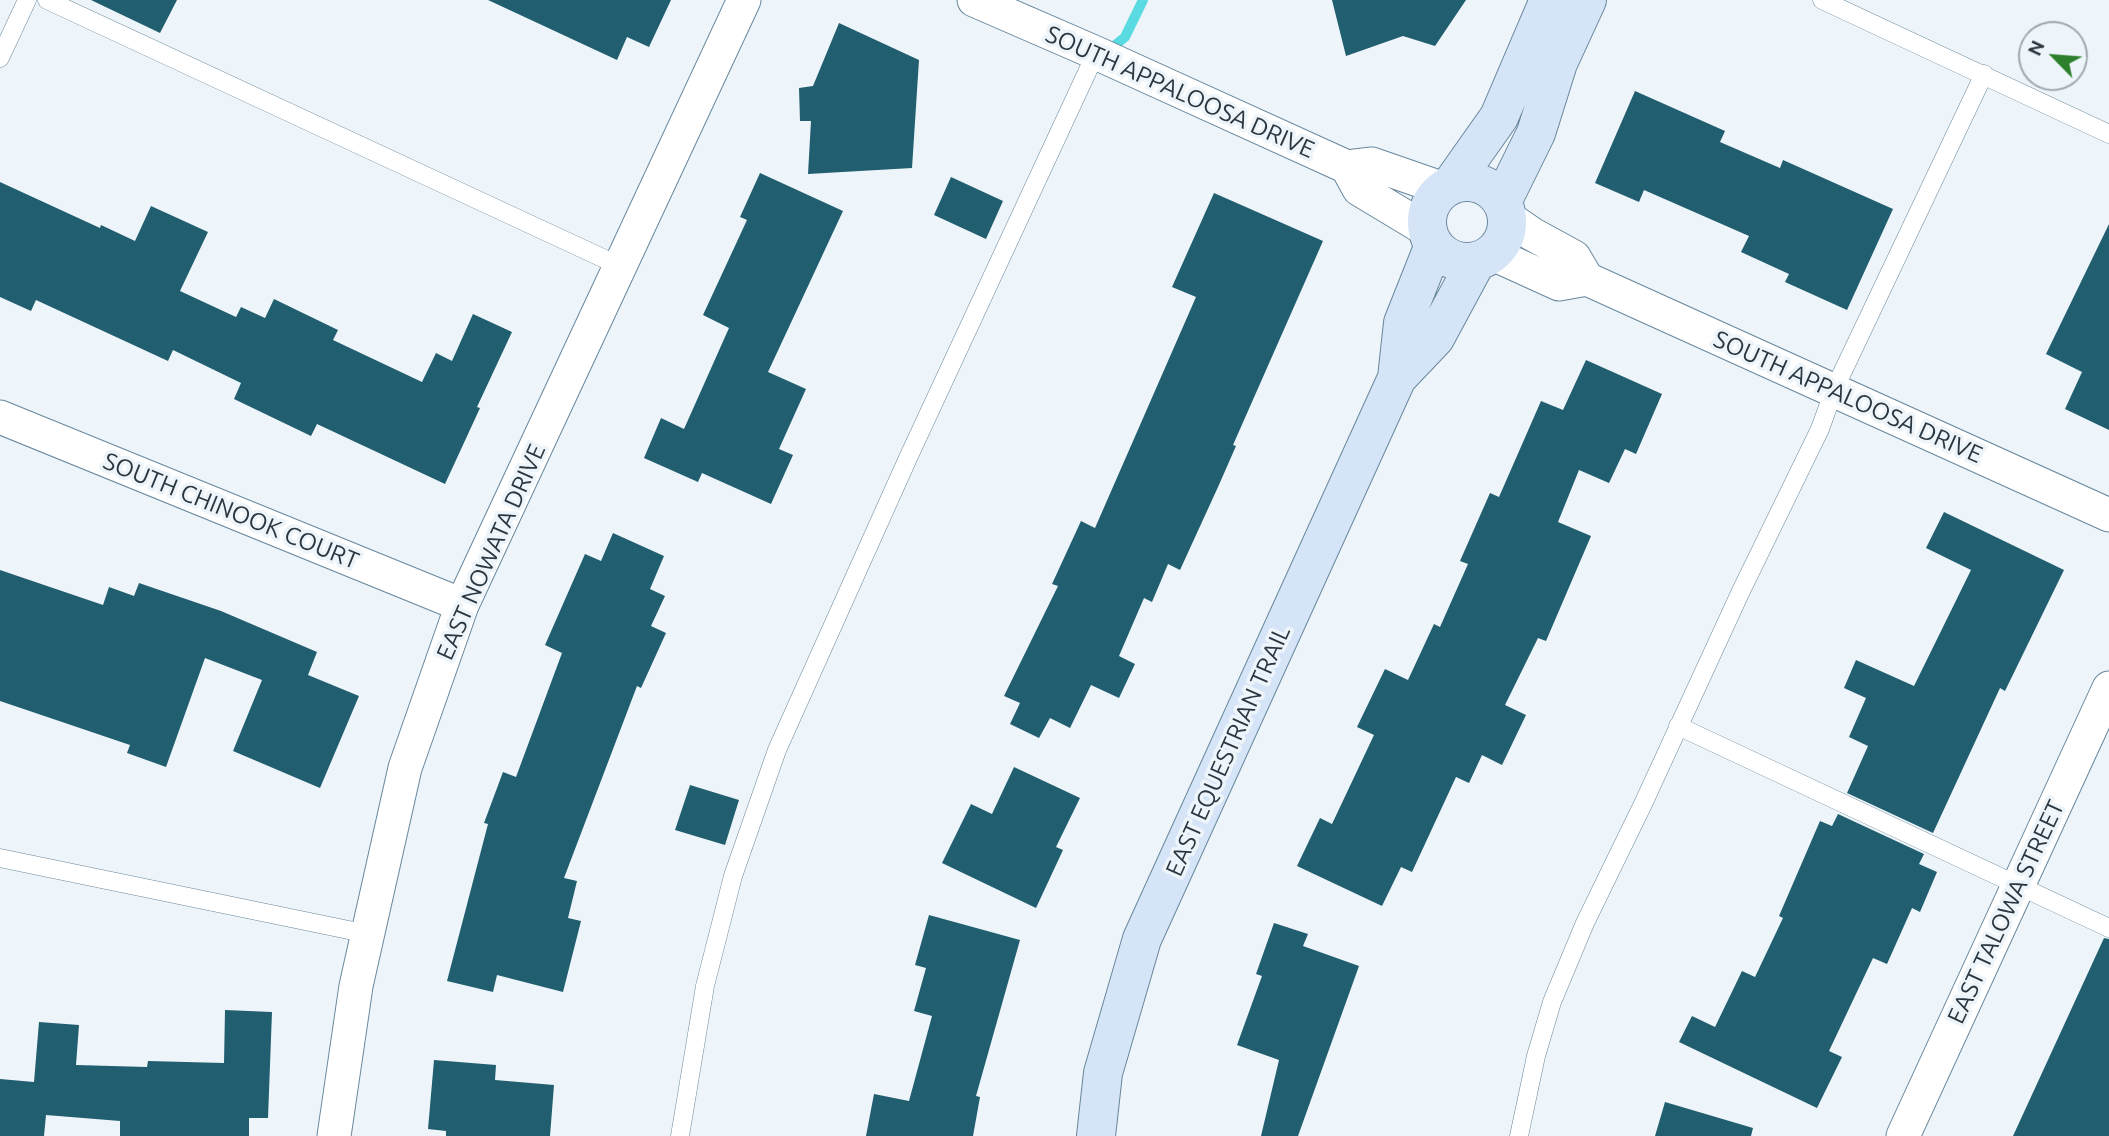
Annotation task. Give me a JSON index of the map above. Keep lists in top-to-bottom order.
{
  "streets": {
    "street": [
      "SOUTH APPALOOSA DRIVE",
      "SOUTH CHINOOK COURT",
      "EAST NOWATA DRIVE",
      "EAST EQUESTRIAN TRAIL",
      "EAST TALOWA STREET"
    ]
  },
  "crossings": [
    ["SOUTH APPALOOSA DRIVE", "EAST EQUESTRIAN TRAIL"],
    ["SOUTH CHINOOK COURT", "EAST NOWATA DRIVE"]
  ],
  "north": "top left"
}
